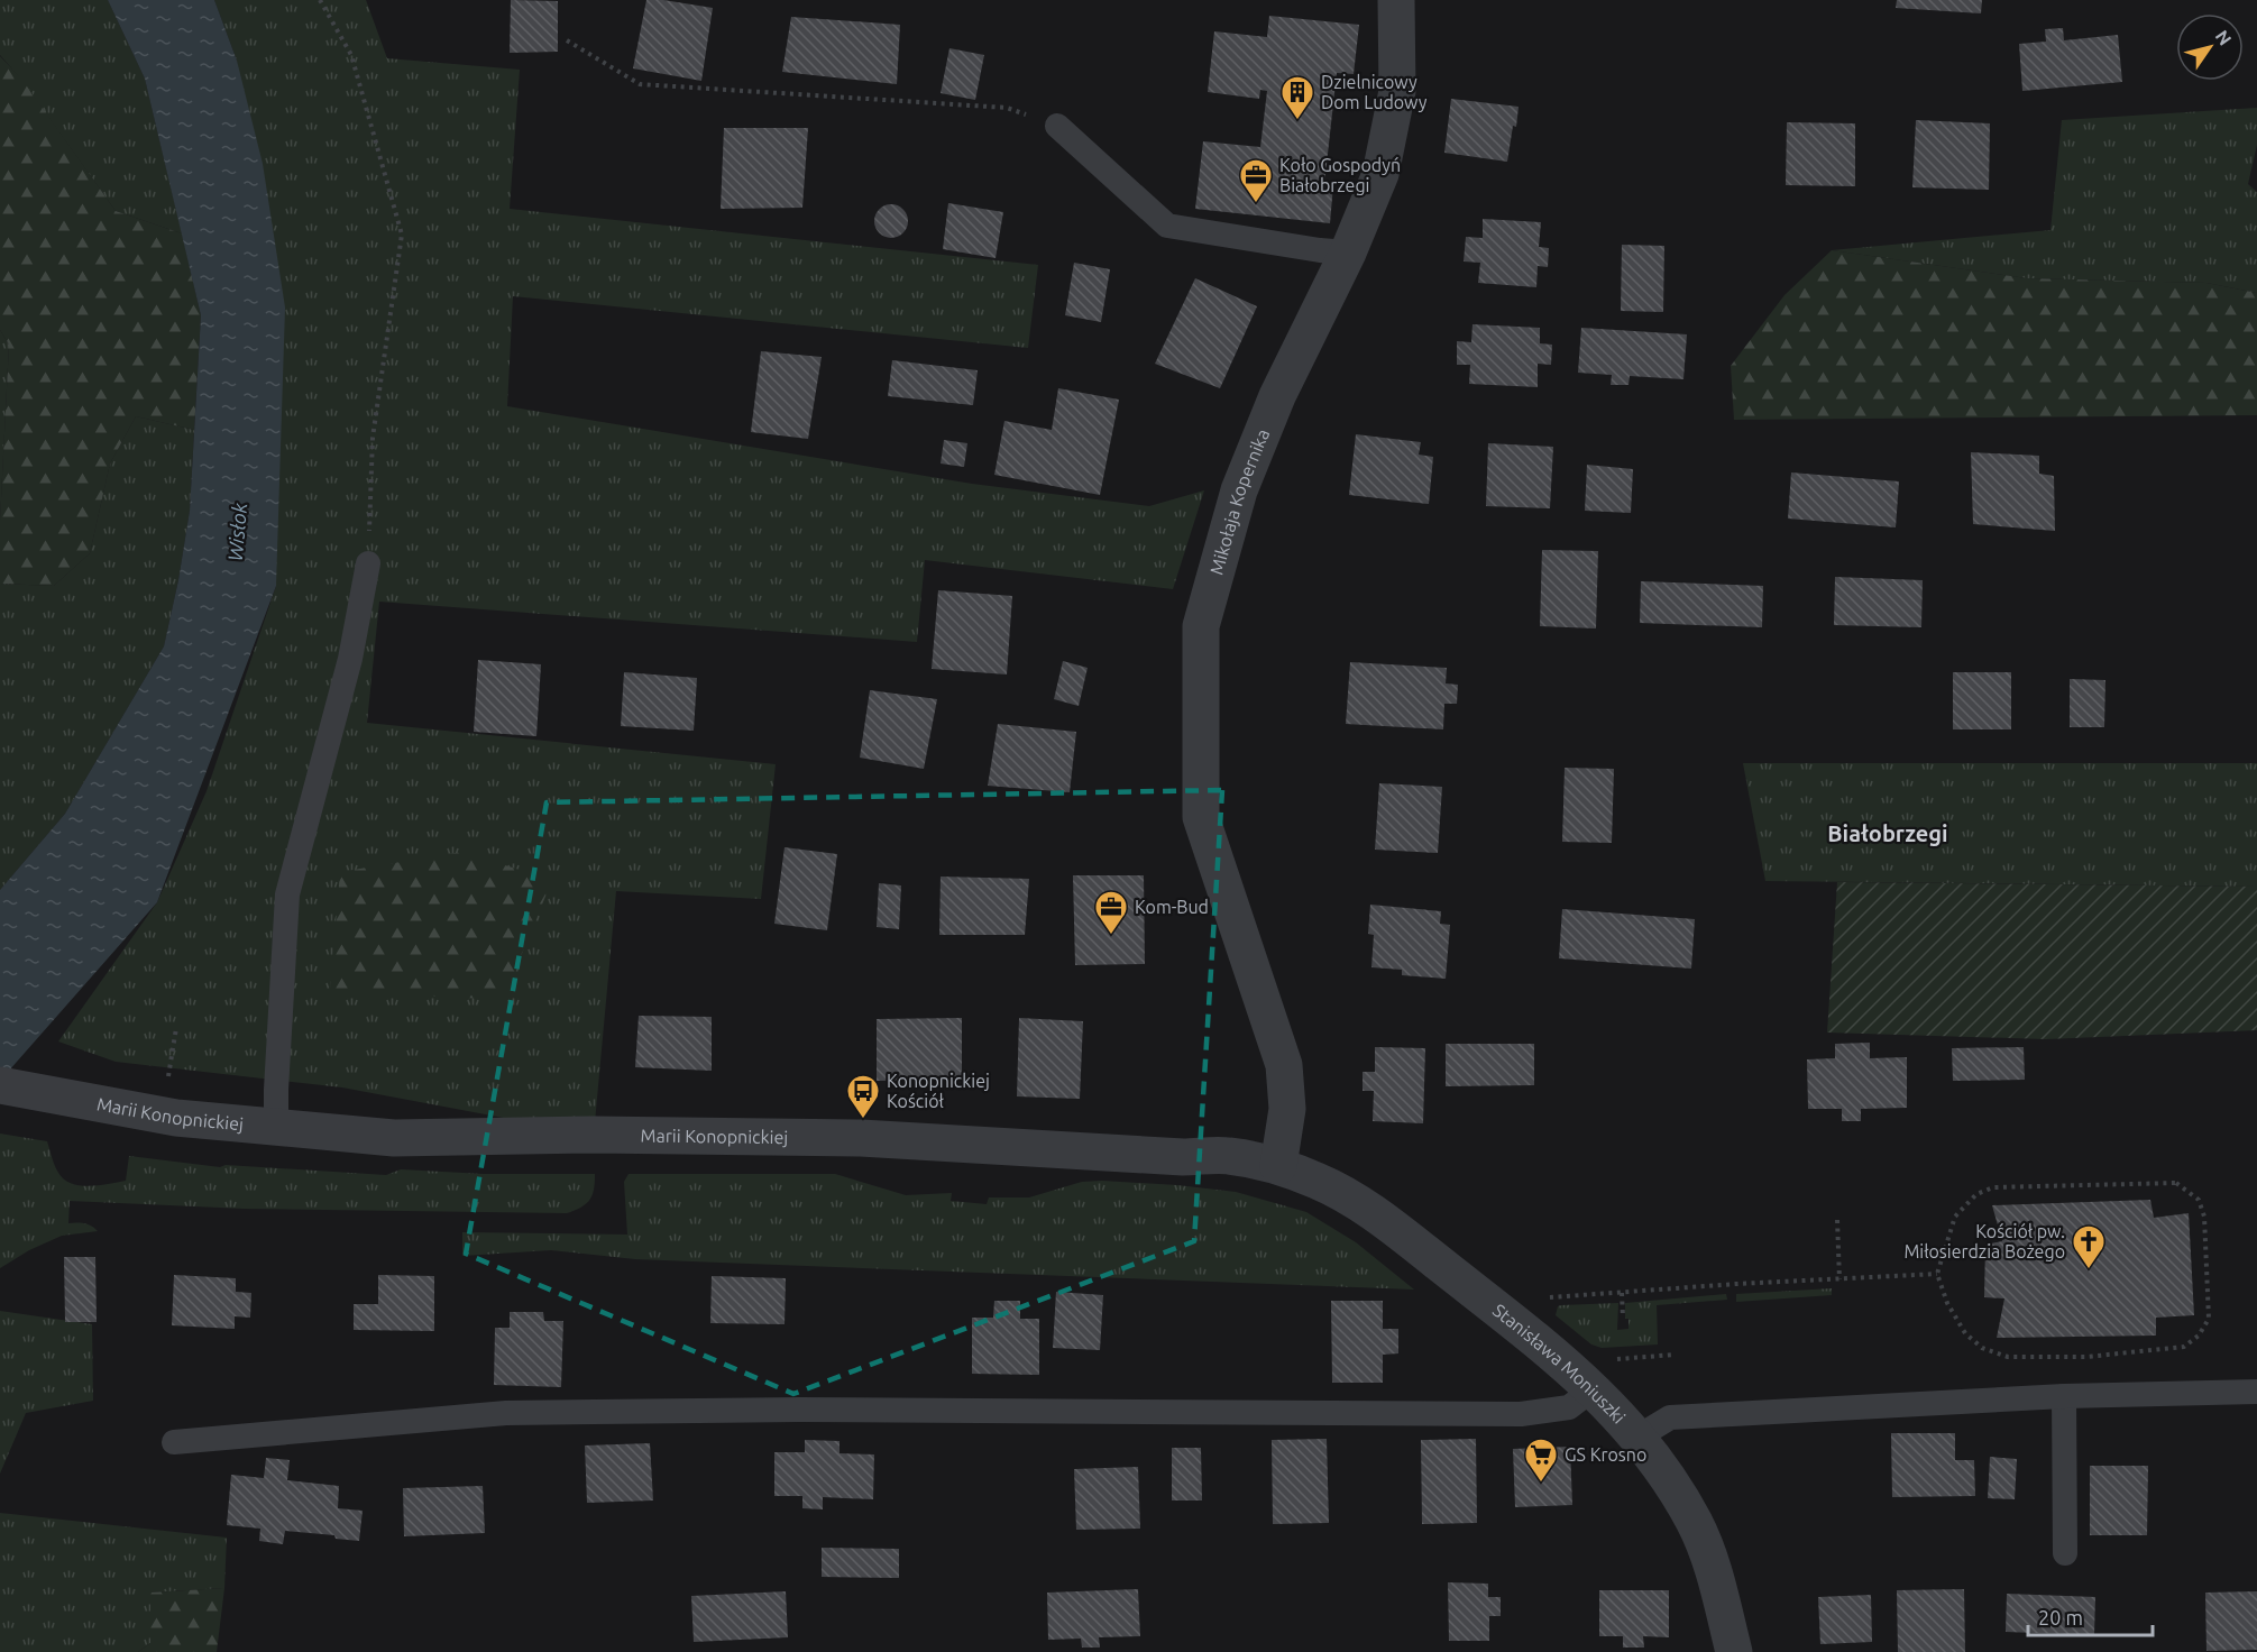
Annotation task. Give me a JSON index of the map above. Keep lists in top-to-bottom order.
{
  "streets": {
    "street": ["Mikołaja Kopernika", "Marii Konopnickiej", "Stanisława Moniuszki"]
  },
  "crossings": [
    ["Mikołaja Kopernika", "Marii Konopnickiej"],
    ["Mikołaja Kopernika", "Stanisława Moniuszki"],
    ["Marii Konopnickiej", "Stanisława Moniuszki"]
  ],
  "districts": ["Białobrzegi"],
  "water": ["Wisłok"],
  "places": {
    "building": ["Dzielnicowy Dom Ludowy"],
    "office": ["Koło Gospodyń Białobrzegi", "Kom-Bud"],
    "bus stop": ["Konopnickiej Kościół"],
    "church": ["Kościół pw. Miłosierdzia Bożego"],
    "supermarket": ["GS Krosno"]
  },
  "scale_bar": "20 m",
  "north": "top right"
}
